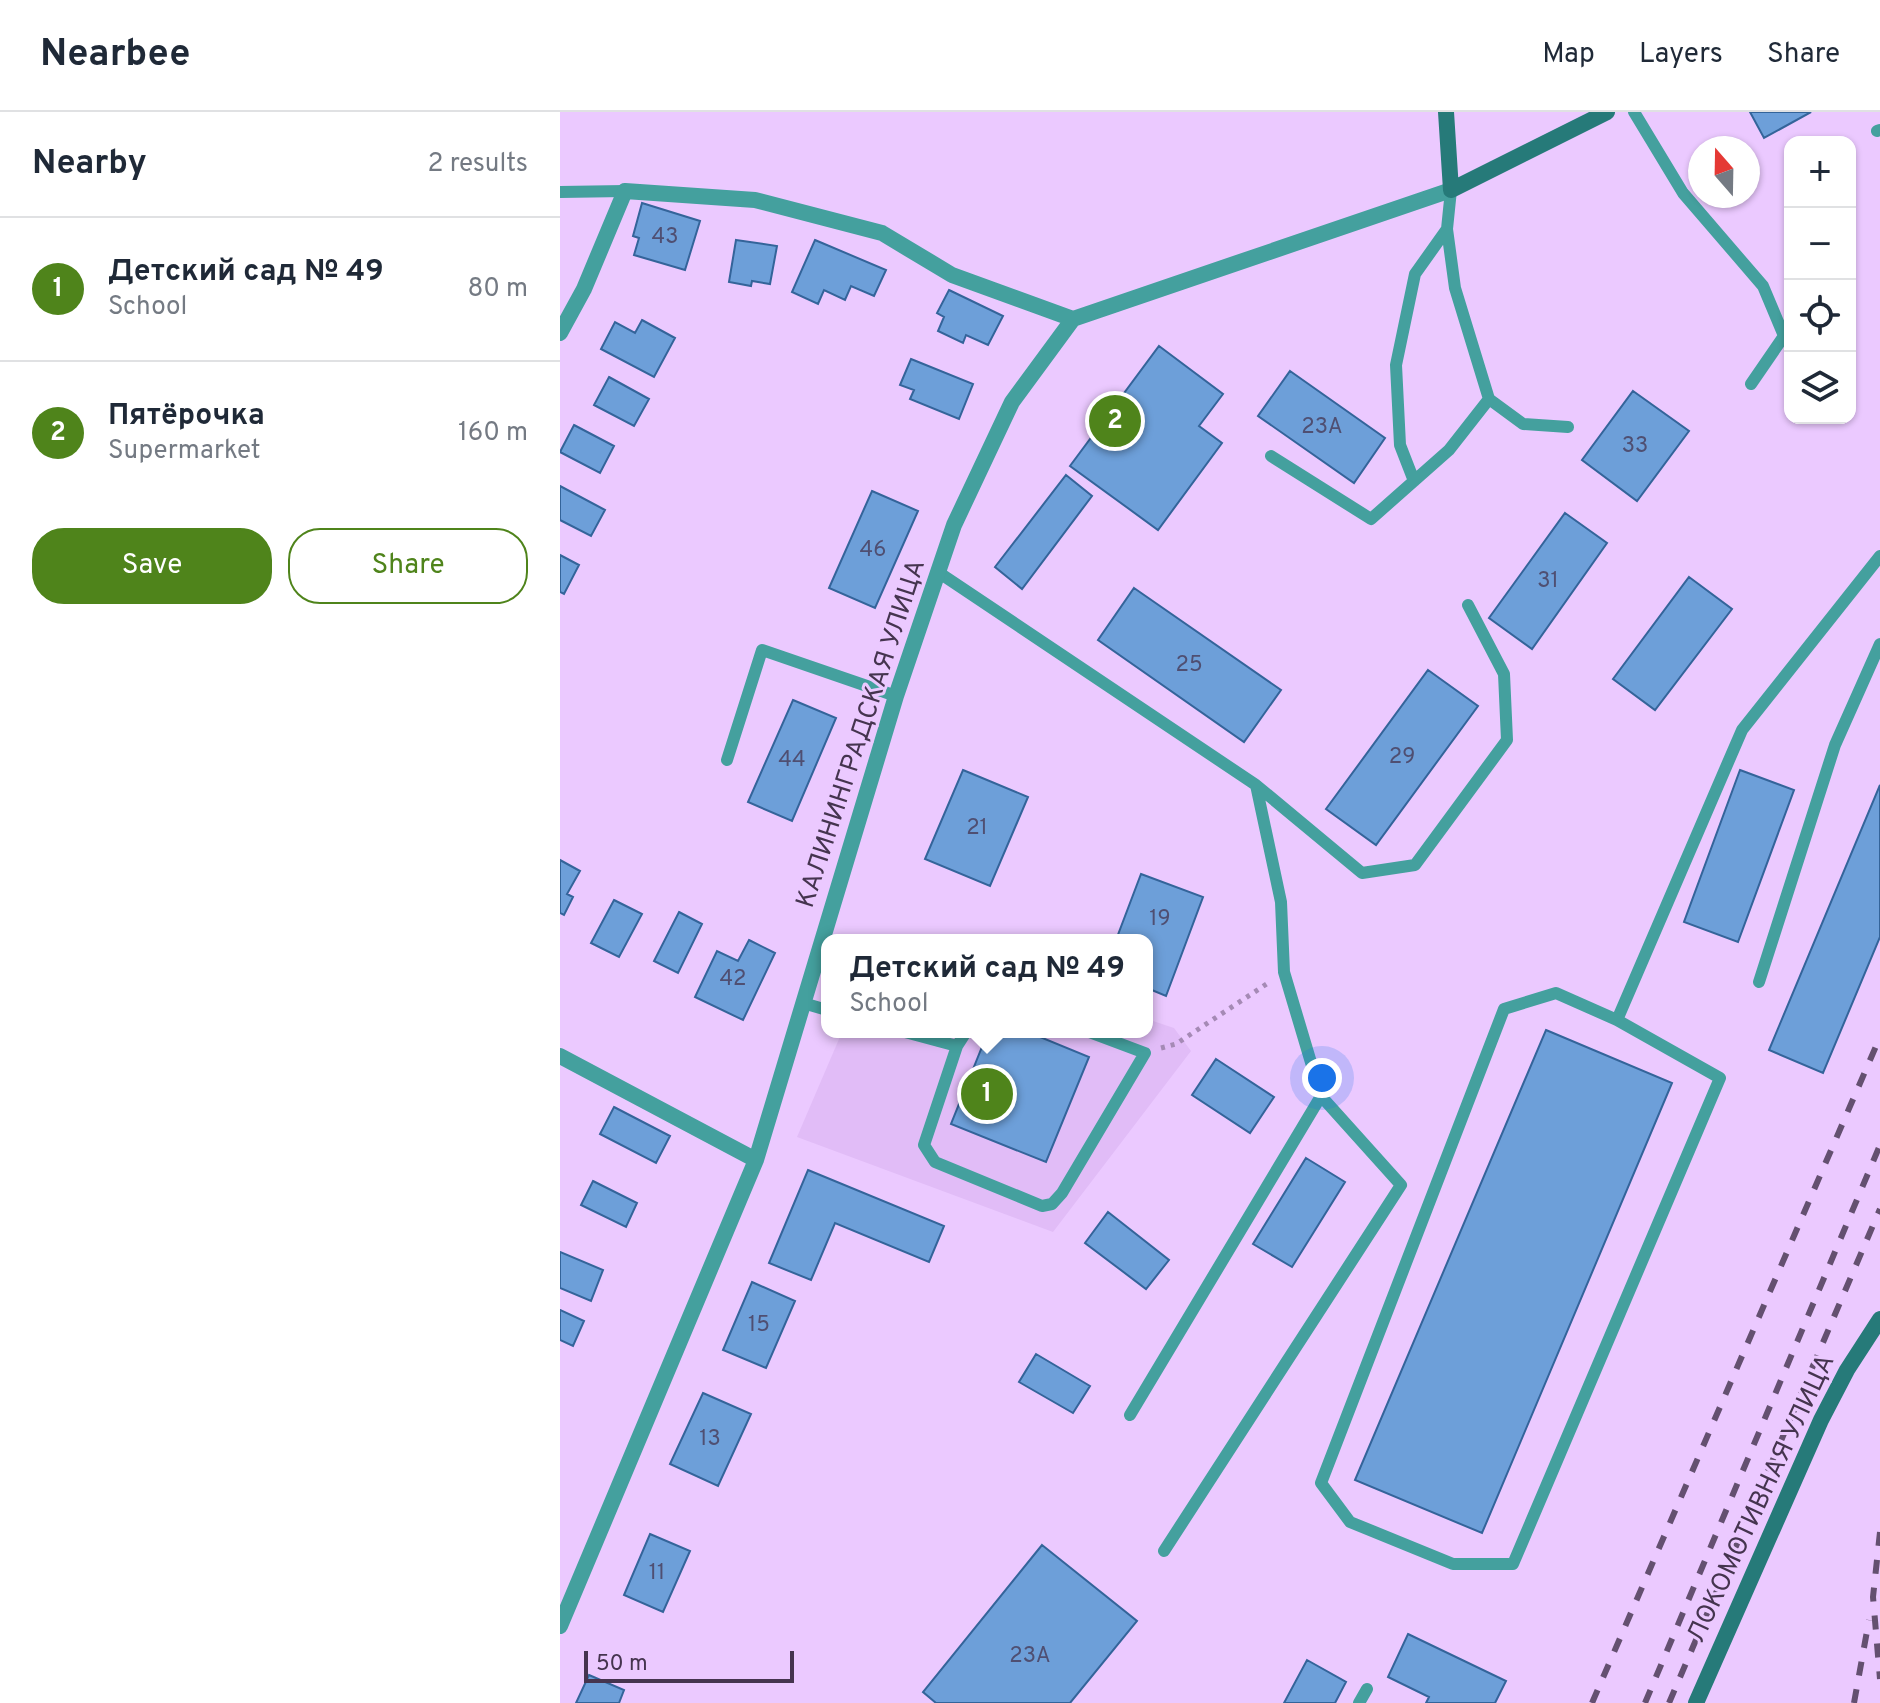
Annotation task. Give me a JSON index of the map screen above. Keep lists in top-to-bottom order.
{
  "streets": {
    "street": ["КАЛИНИНГРАДСКАЯ УЛИЦА", "ЛОКОМОТИВНАЯ УЛИЦА"]
  },
  "house_numbers": [
    "43",
    "23А",
    "33",
    "46",
    "31",
    "25",
    "29",
    "44",
    "21",
    "19",
    "42",
    "15",
    "13",
    "11",
    "23А"
  ],
  "scale_bar": "50 m",
  "north": "top",
  "page": {
    "header": "Nearbee",
    "nav": ["Map", "Layers", "Share"],
    "heading": ["Nearby", "2 results"],
    "map_buttons": ["+", "−"],
    "list": [
      {
        "mark": "1",
        "name": "Детский сад № 49",
        "note": "School",
        "value": "80 m"
      },
      {
        "mark": "2",
        "name": "Пятёрочка",
        "note": "Supermarket",
        "value": "160 m"
      }
    ],
    "pins": ["2", "1"],
    "buttons": ["Save", "Share"],
    "popup": ["Детский сад № 49", "School"],
    "scale": "50 m"
  }
}
